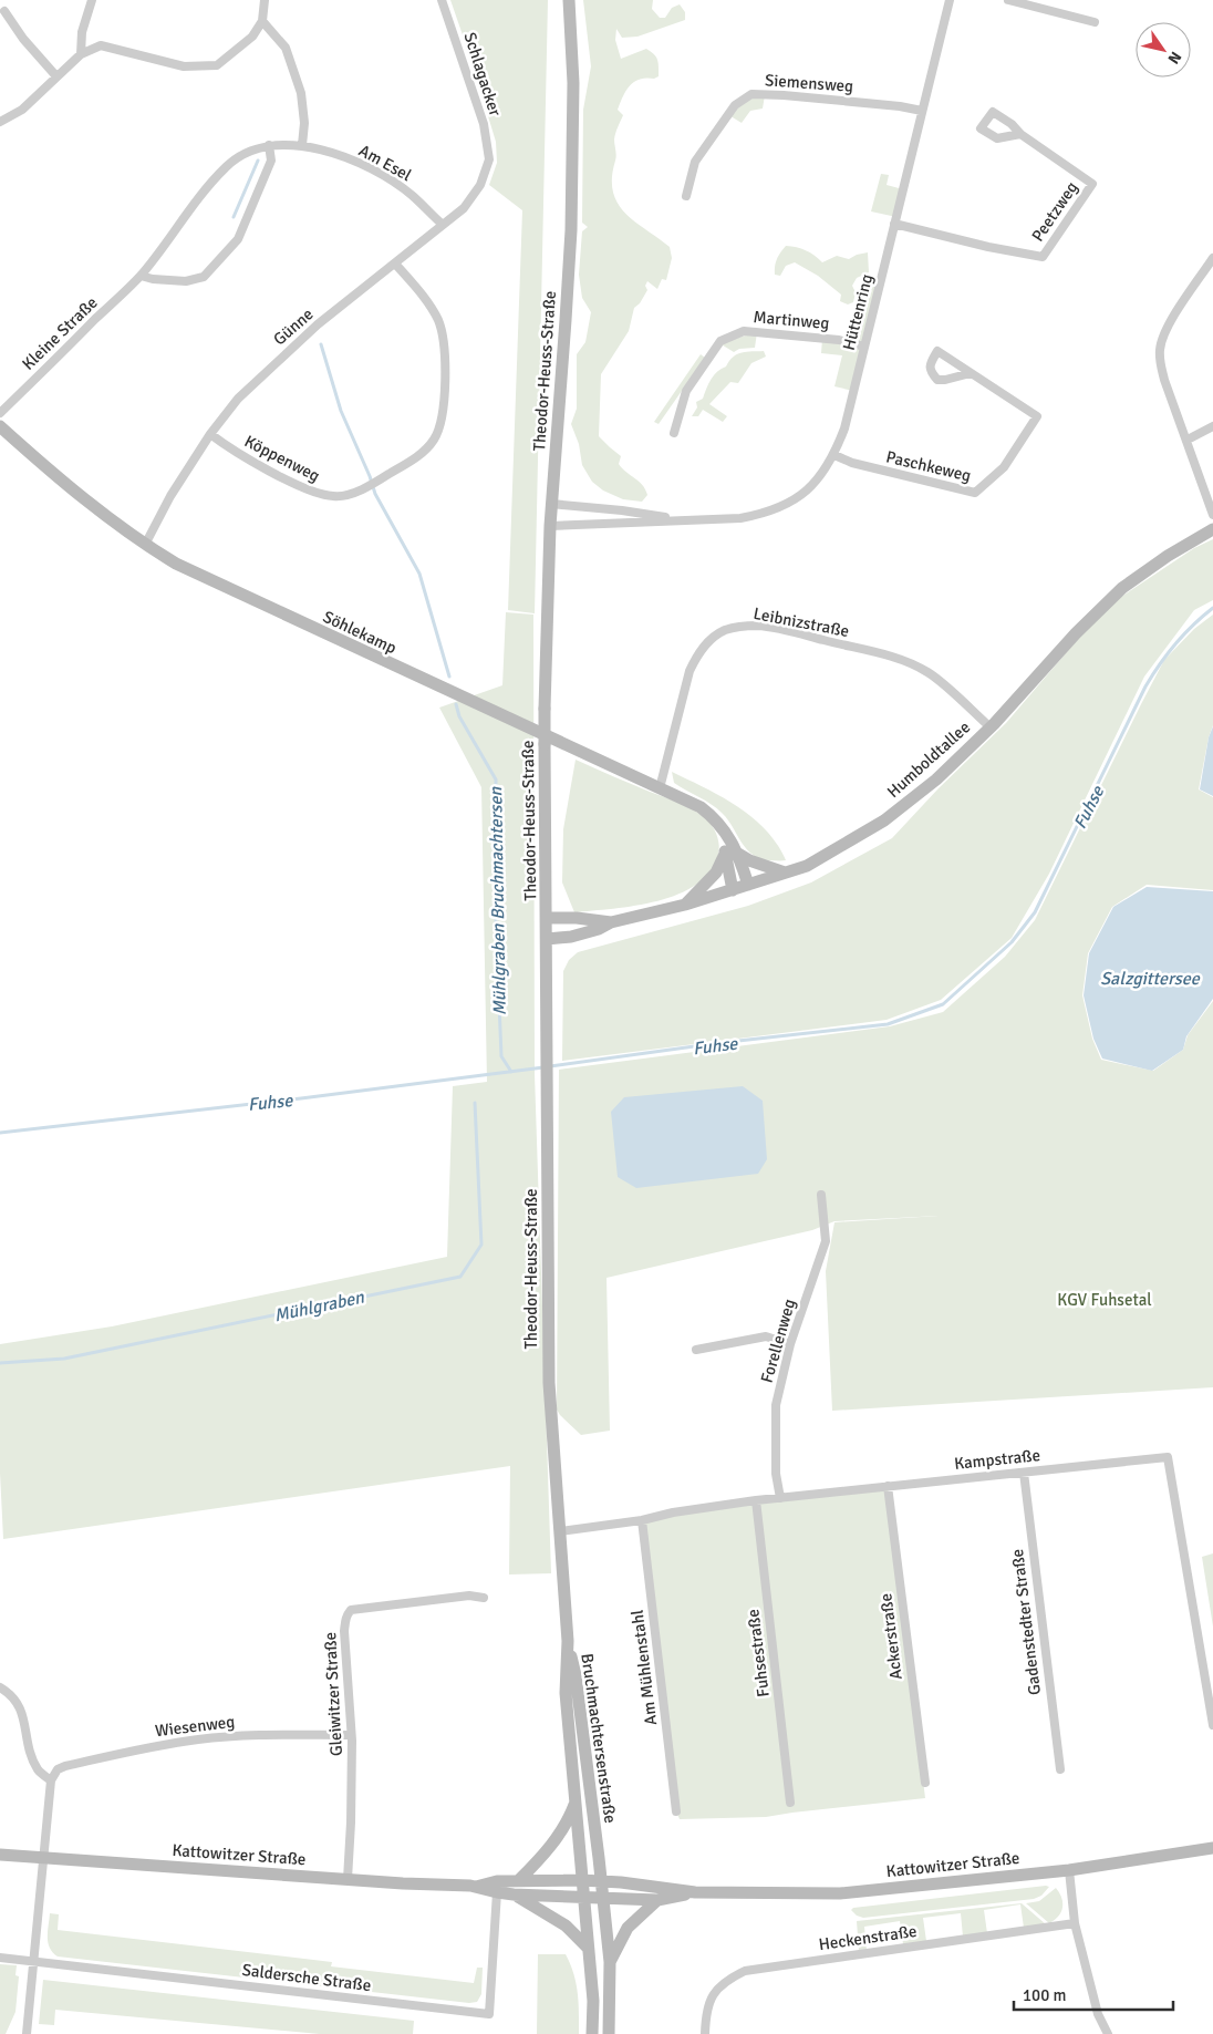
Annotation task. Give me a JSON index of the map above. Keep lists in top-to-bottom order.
{
  "streets": {
    "street": [
      "Schlagacker",
      "Siemensweg",
      "Am Esel",
      "Peetzweg",
      "Hüttenring",
      "Martinweg",
      "Günne",
      "Kleine Straße",
      "Theodor-Heuss-Straße",
      "Köppenweg",
      "Paschkeweg",
      "Leibnizstraße",
      "Söhlekamp",
      "Humboldtallee",
      "Forellenweg",
      "Kampstraße",
      "Gadenstedter Straße",
      "Ackerstraße",
      "Fuhsestraße",
      "Am Mühlenstahl",
      "Gleiwitzer Straße",
      "Wiesenweg",
      "Bruchmachtersenstraße",
      "Kattowitzer Straße",
      "Heckenstraße",
      "Saldersche Straße"
    ]
  },
  "crossings": [
    ["Schlagacker", "Günne"],
    ["Siemensweg", "Hüttenring"],
    ["Am Esel", "Günne"],
    ["Am Esel", "Kleine Straße"],
    ["Peetzweg", "Hüttenring"],
    ["Hüttenring", "Martinweg"],
    ["Hüttenring", "Theodor-Heuss-Straße"],
    ["Hüttenring", "Paschkeweg"],
    ["Günne", "Köppenweg"],
    ["Günne", "Söhlekamp"],
    ["Theodor-Heuss-Straße", "Humboldtallee"],
    ["Theodor-Heuss-Straße", "Kampstraße"],
    ["Theodor-Heuss-Straße", "Bruchmachtersenstraße"],
    ["Leibnizstraße", "Söhlekamp"],
    ["Leibnizstraße", "Humboldtallee"],
    ["Söhlekamp", "Humboldtallee"],
    ["Forellenweg", "Kampstraße"],
    ["Kampstraße", "Gadenstedter Straße"],
    ["Kampstraße", "Ackerstraße"],
    ["Kampstraße", "Fuhsestraße"],
    ["Kampstraße", "Am Mühlenstahl"],
    ["Gleiwitzer Straße", "Wiesenweg"],
    ["Gleiwitzer Straße", "Kattowitzer Straße"],
    ["Bruchmachtersenstraße", "Kattowitzer Straße"],
    ["Kattowitzer Straße", "Saldersche Straße"]
  ],
  "water": [
    "Fuhse",
    "Mühlgraben Bruchmachtersen",
    "Salzgittersee",
    "Mühlgraben"
  ],
  "parks": ["KGV Fuhsetal"],
  "scale_bar": "100 m",
  "north": "bottom right"
}
